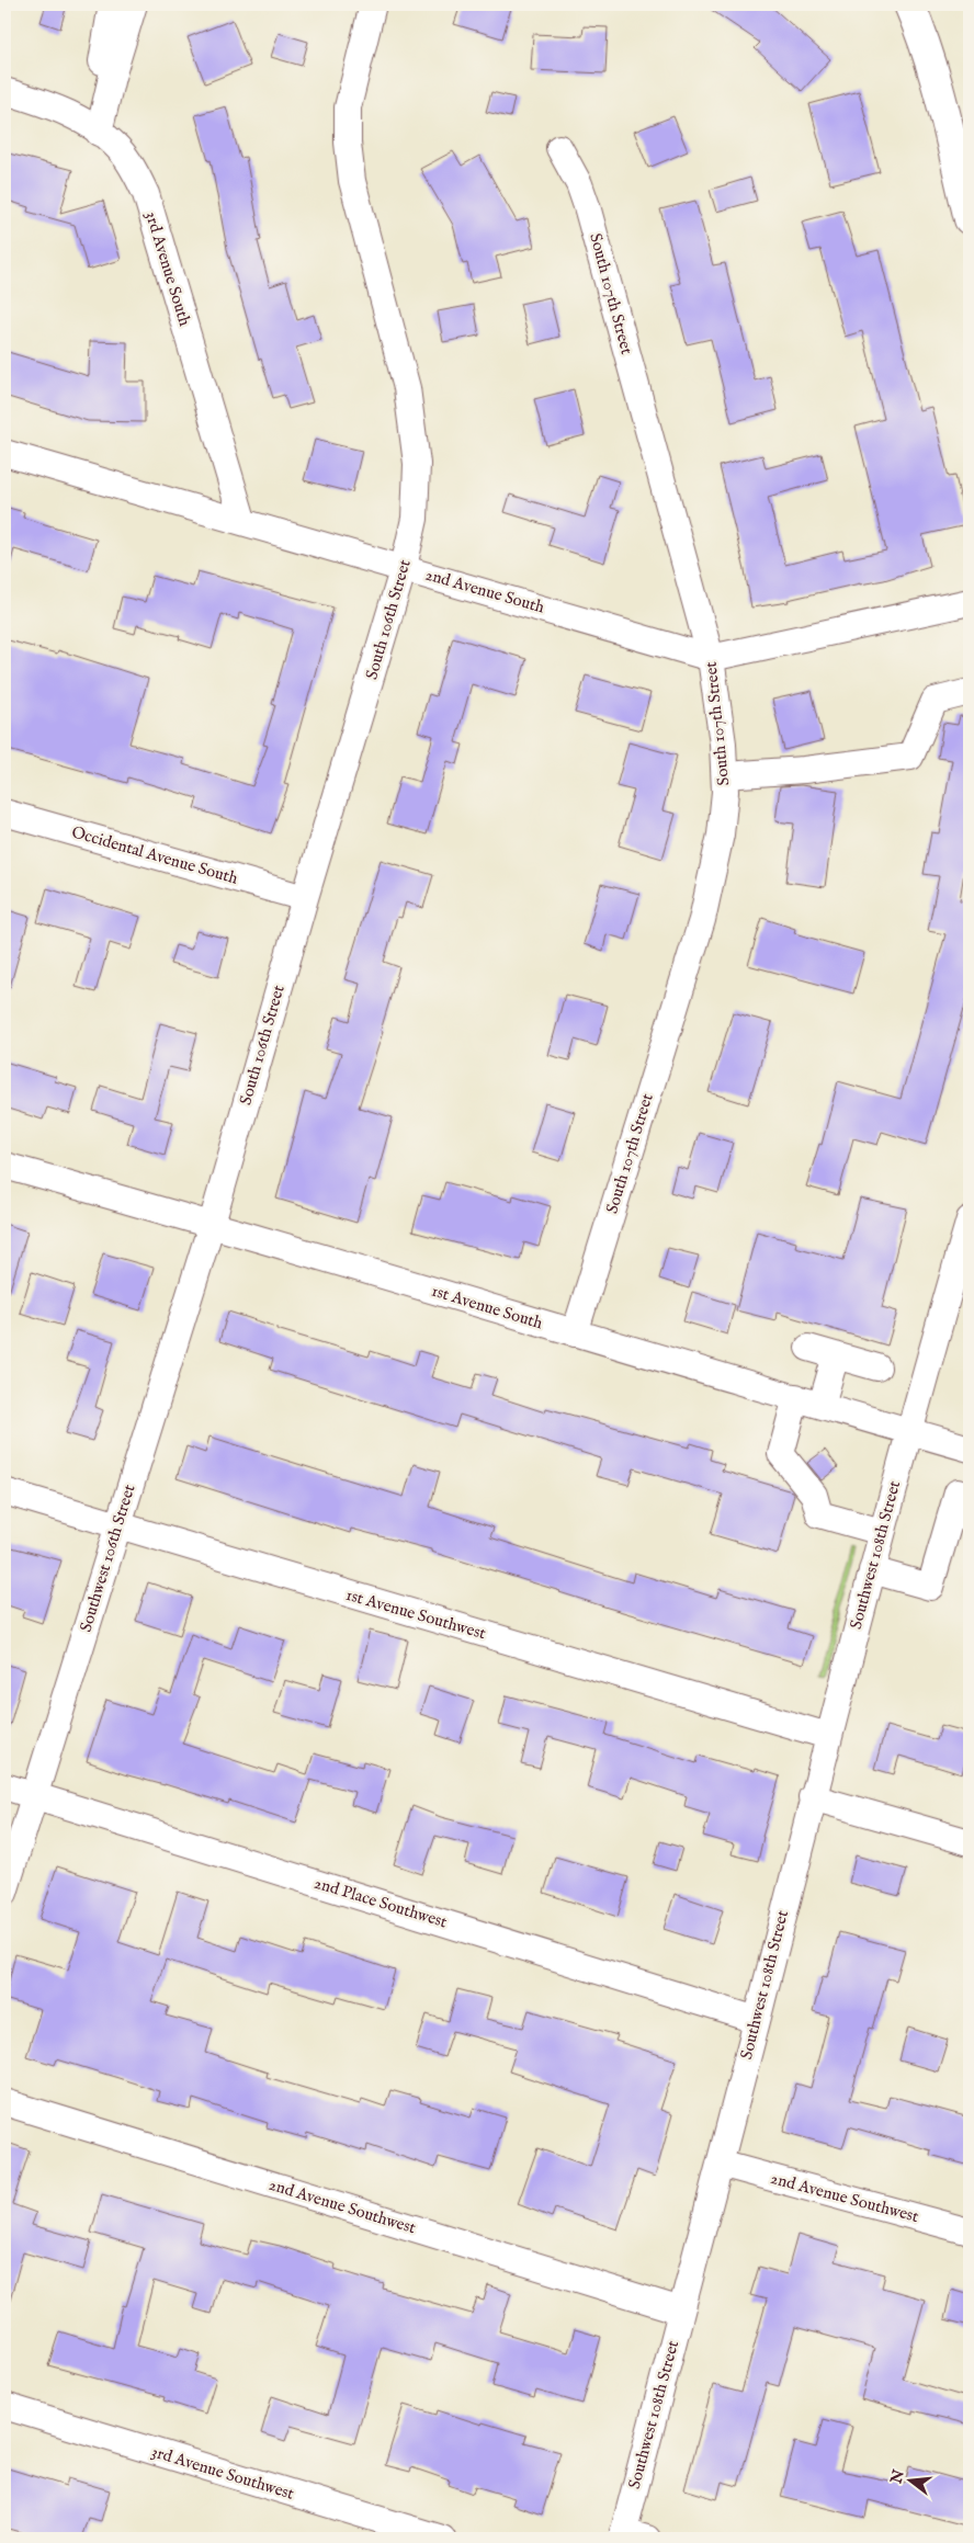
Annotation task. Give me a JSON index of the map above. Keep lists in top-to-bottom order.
{
  "streets": {
    "street": [
      "3rd Avenue South",
      "South 107th Street",
      "2nd Avenue South",
      "South 106th Street",
      "Occidental Avenue South",
      "1st Avenue South",
      "Southwest 108th Street",
      "Southwest 106th Street",
      "1st Avenue Southwest",
      "2nd Place Southwest",
      "2nd Avenue Southwest",
      "3rd Avenue Southwest"
    ]
  },
  "crossings": [
    ["3rd Avenue South", "2nd Avenue South"],
    ["South 107th Street", "2nd Avenue South"],
    ["South 107th Street", "1st Avenue South"],
    ["2nd Avenue South", "South 106th Street"],
    ["South 106th Street", "Occidental Avenue South"],
    ["South 106th Street", "1st Avenue South"],
    ["South 106th Street", "Southwest 106th Street"],
    ["1st Avenue South", "Southwest 108th Street"],
    ["1st Avenue South", "Southwest 106th Street"],
    ["Southwest 108th Street", "1st Avenue Southwest"],
    ["Southwest 108th Street", "2nd Place Southwest"],
    ["Southwest 108th Street", "2nd Avenue Southwest"],
    ["Southwest 106th Street", "1st Avenue Southwest"],
    ["Southwest 106th Street", "2nd Place Southwest"]
  ],
  "north": "left"
}
